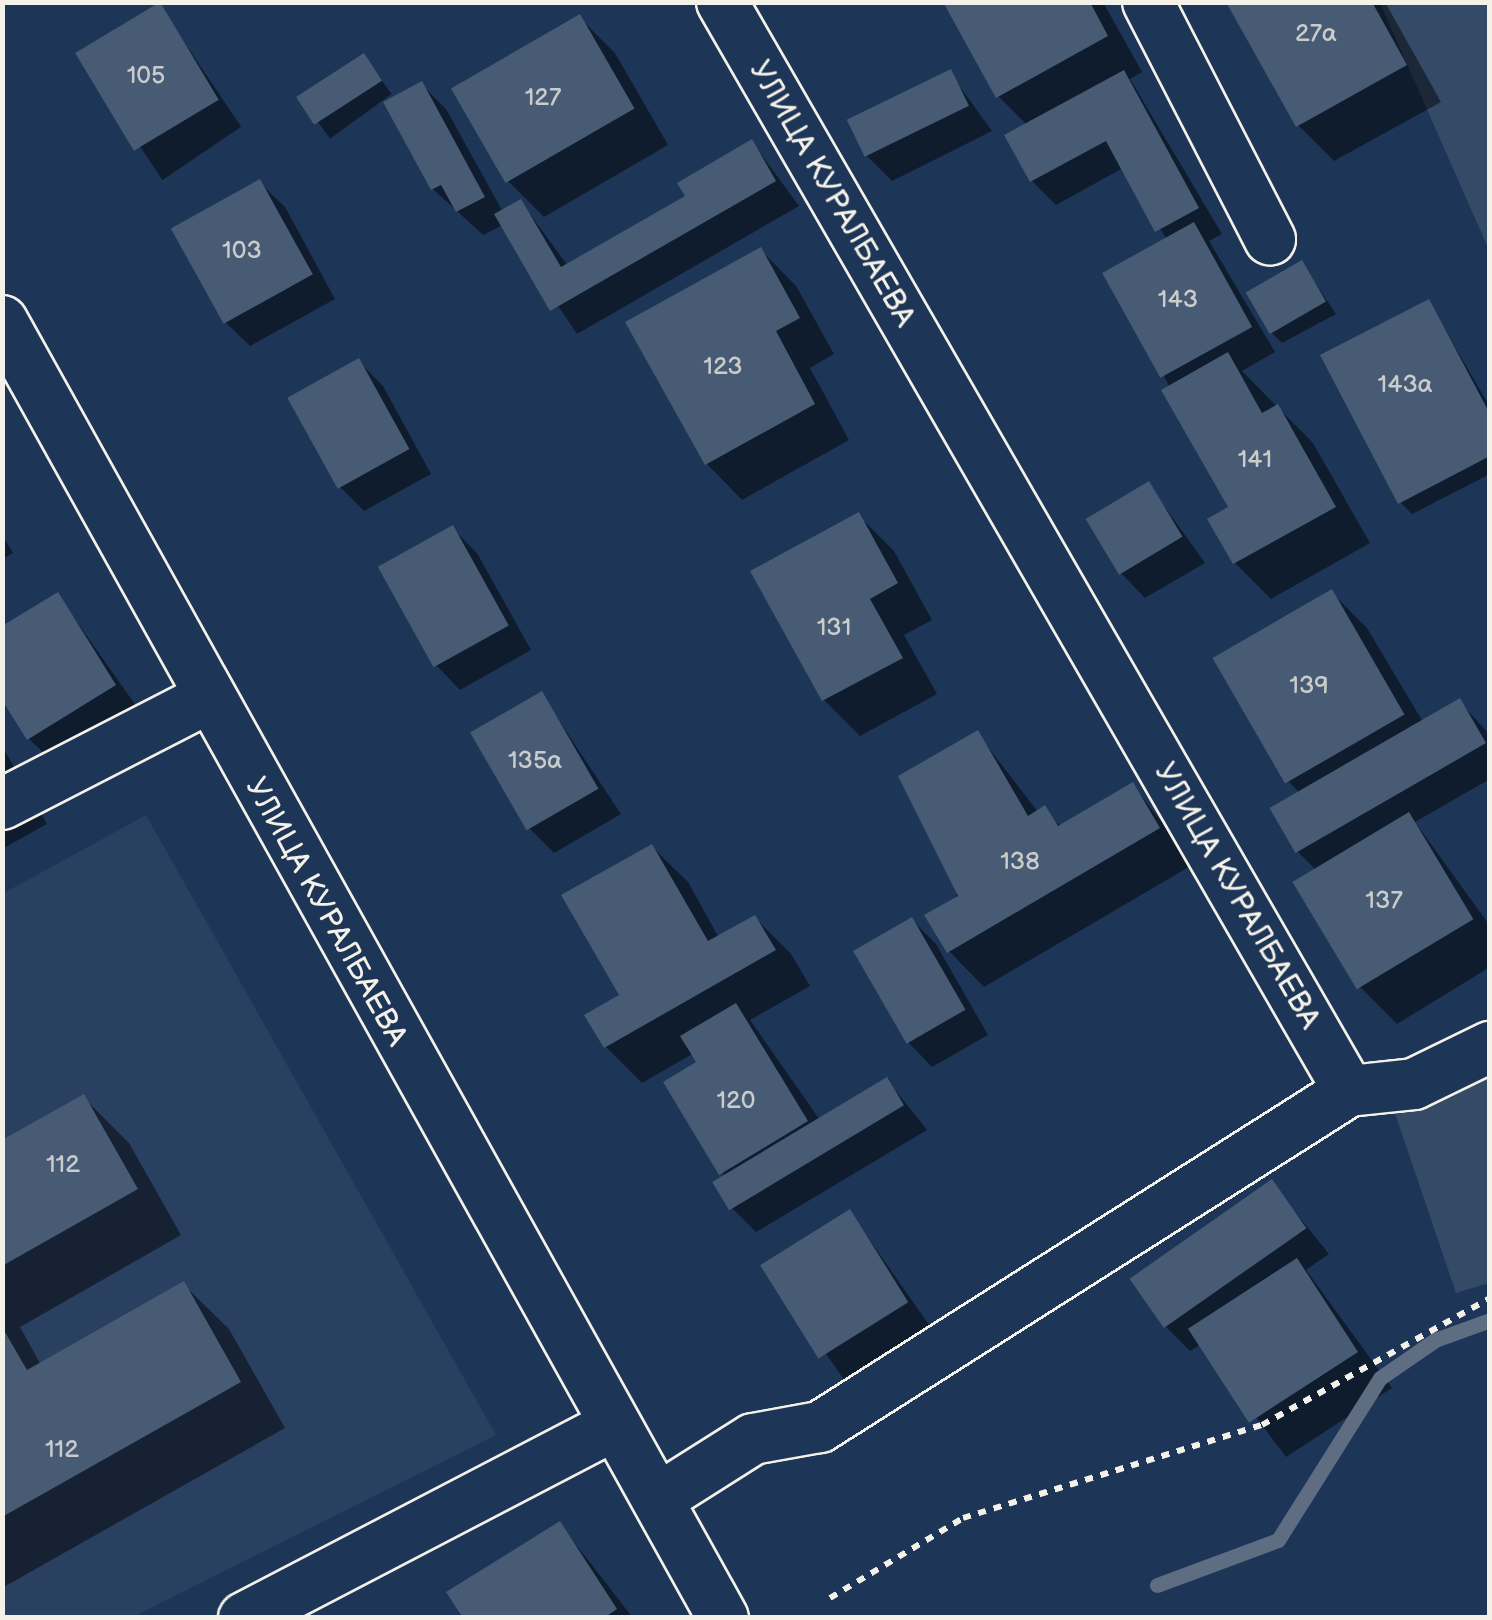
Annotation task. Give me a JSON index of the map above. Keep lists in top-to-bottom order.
{
  "streets": {
    "street": ["УЛИЦА КУРАЛБАЕВА"]
  },
  "house_numbers": [
    "27а",
    "105",
    "127",
    "103",
    "143",
    "123",
    "143а",
    "141",
    "131",
    "139",
    "135а",
    "138",
    "137",
    "120",
    "112",
    "112"
  ]
}
